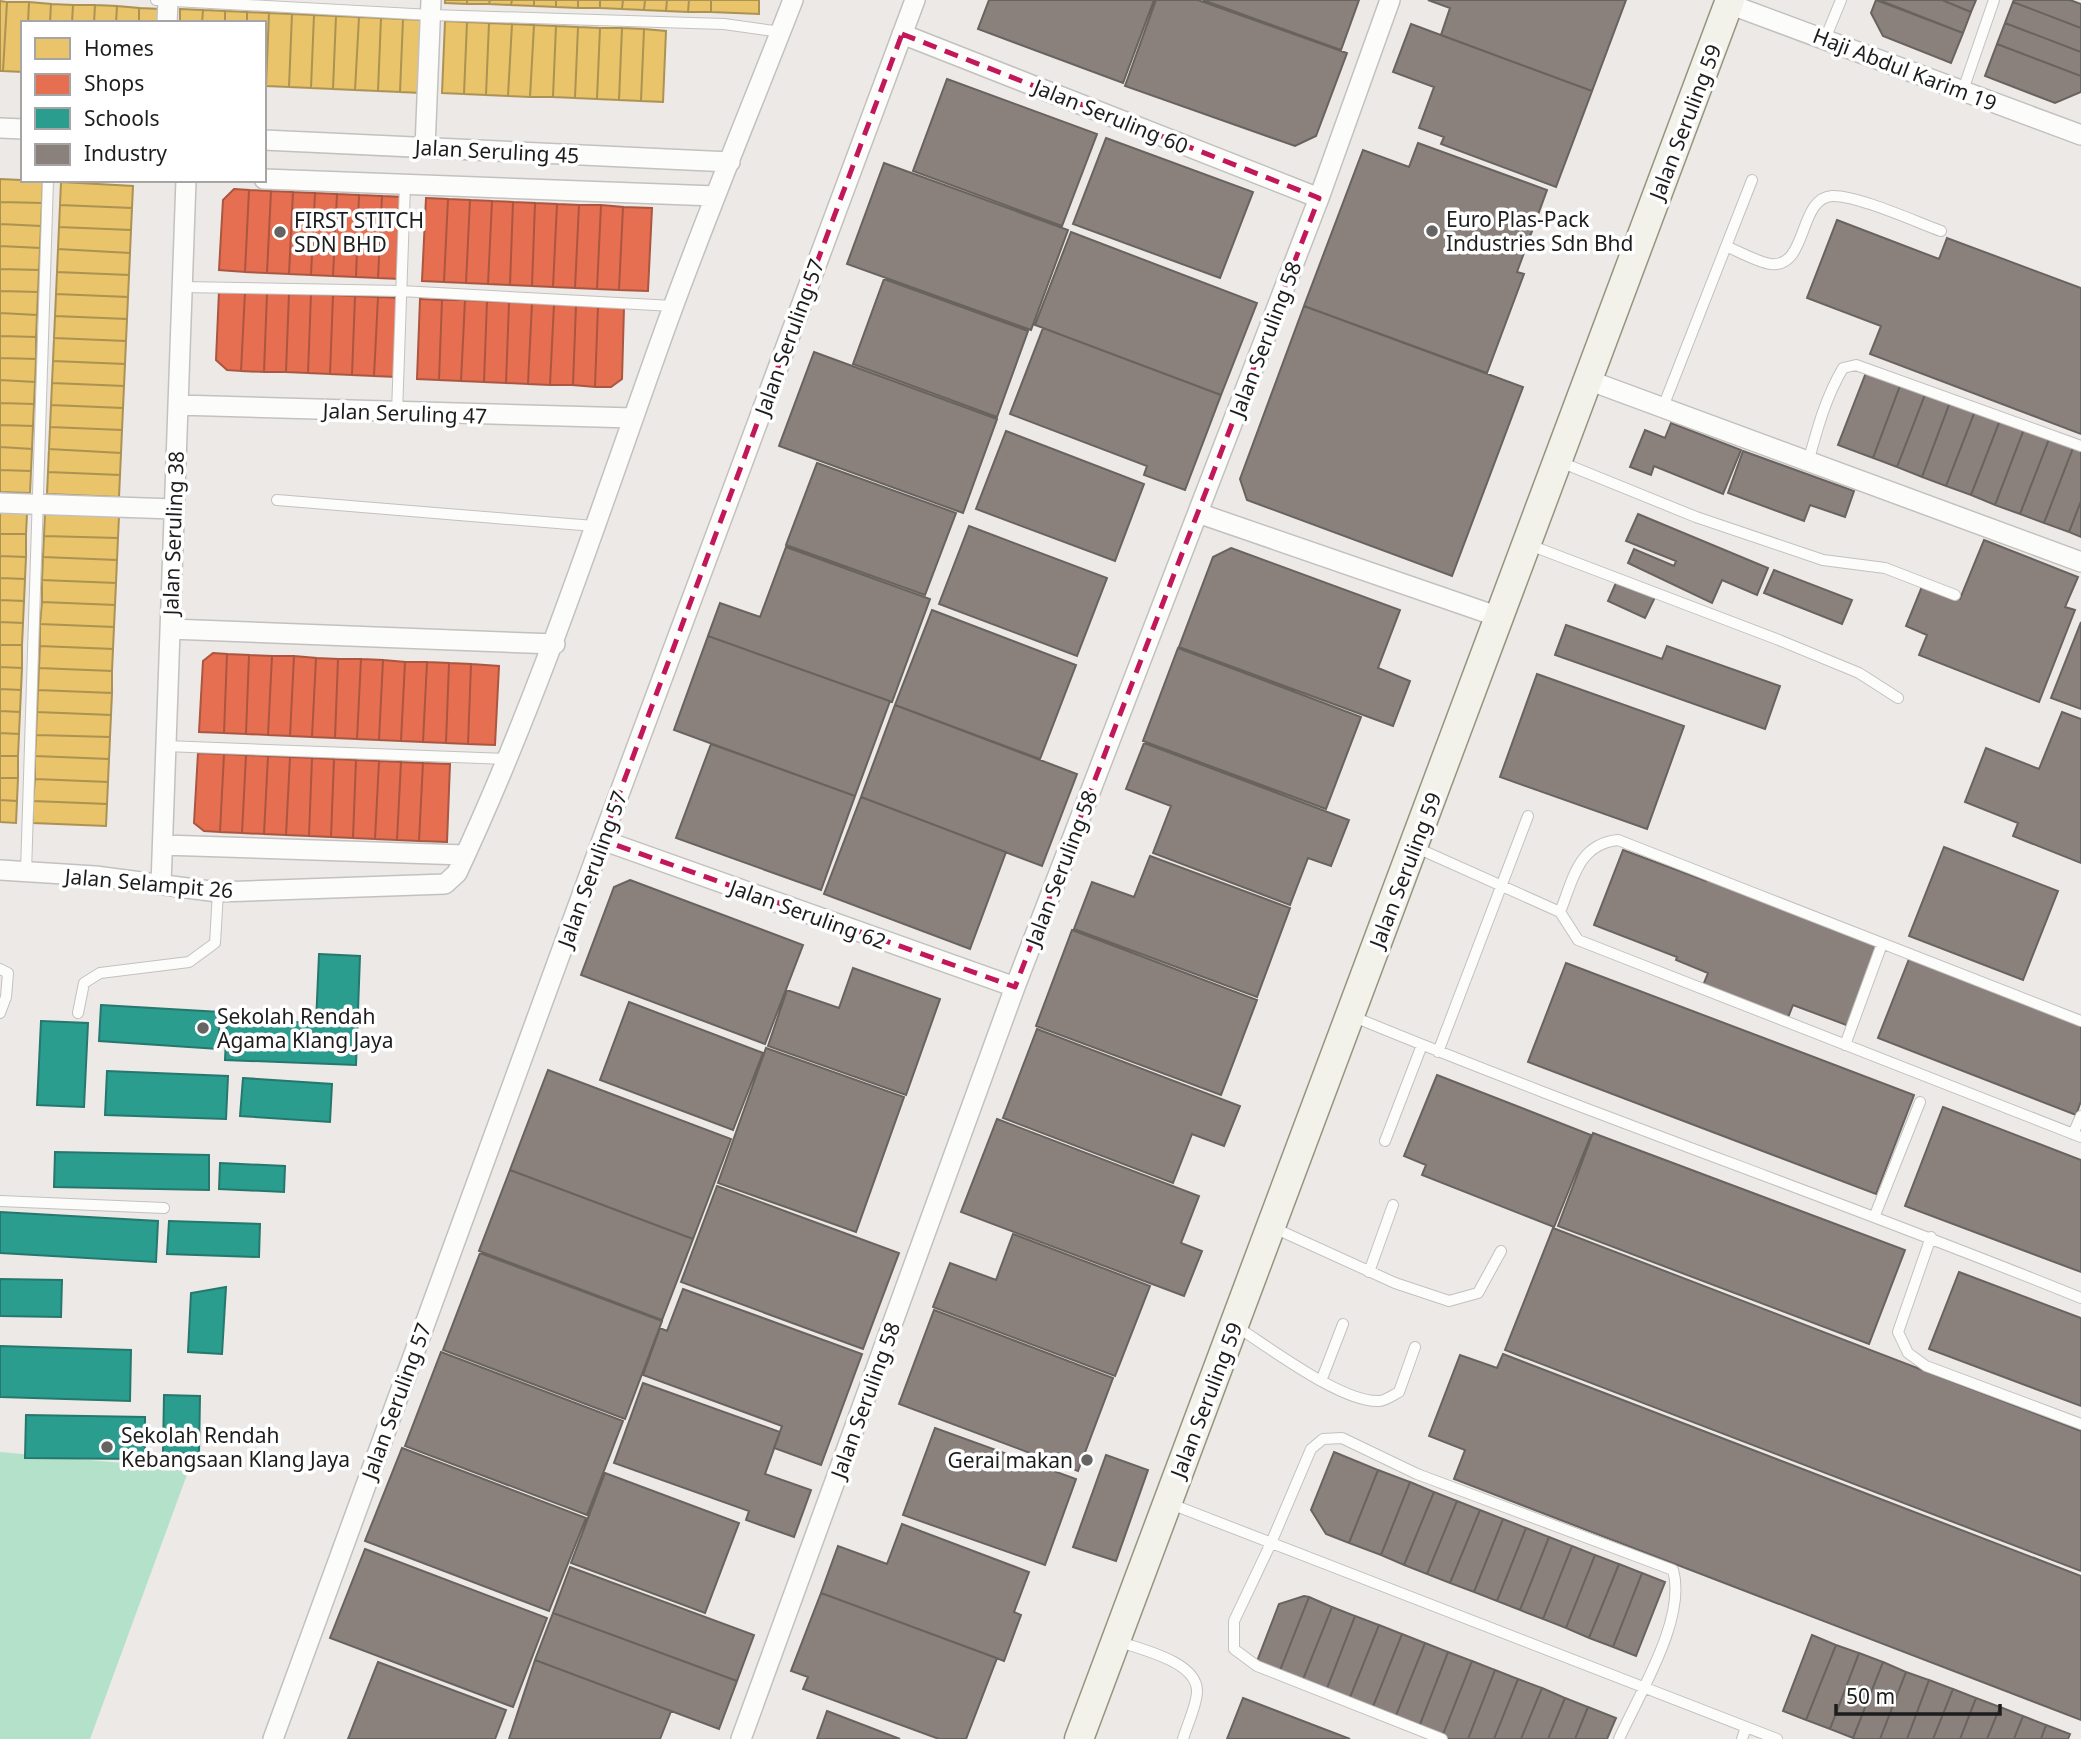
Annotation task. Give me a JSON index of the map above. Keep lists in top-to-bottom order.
{
  "streets": {
    "main road": ["Jalan Seruling 59"],
    "street": [
      "Haji Abdul Karim 19",
      "Jalan Seruling 60",
      "Jalan Seruling 45",
      "Jalan Seruling 57",
      "Jalan Seruling 58",
      "Jalan Seruling 47",
      "Jalan Seruling 38",
      "Jalan Selampit 26",
      "Jalan Seruling 62"
    ]
  },
  "crossings": [
    ["Haji Abdul Karim 19", "Jalan Seruling 59"],
    ["Jalan Seruling 60", "Jalan Seruling 57"],
    ["Jalan Seruling 60", "Jalan Seruling 58"],
    ["Jalan Seruling 57", "Jalan Seruling 62"],
    ["Jalan Seruling 58", "Jalan Seruling 62"],
    ["Jalan Seruling 47", "Jalan Seruling 38"],
    ["Jalan Seruling 38", "Jalan Selampit 26"]
  ],
  "places": [
    "Euro Plas-Pack Industries Sdn Bhd",
    "FIRST STITCH SDN BHD",
    "Sekolah Rendah Agama Klang Jaya",
    "Sekolah Rendah Kebangsaan Klang Jaya",
    "Gerai makan"
  ],
  "legend": [
    "Homes",
    "Shops",
    "Schools",
    "Industry"
  ],
  "scale_bar": "50 m"
}
